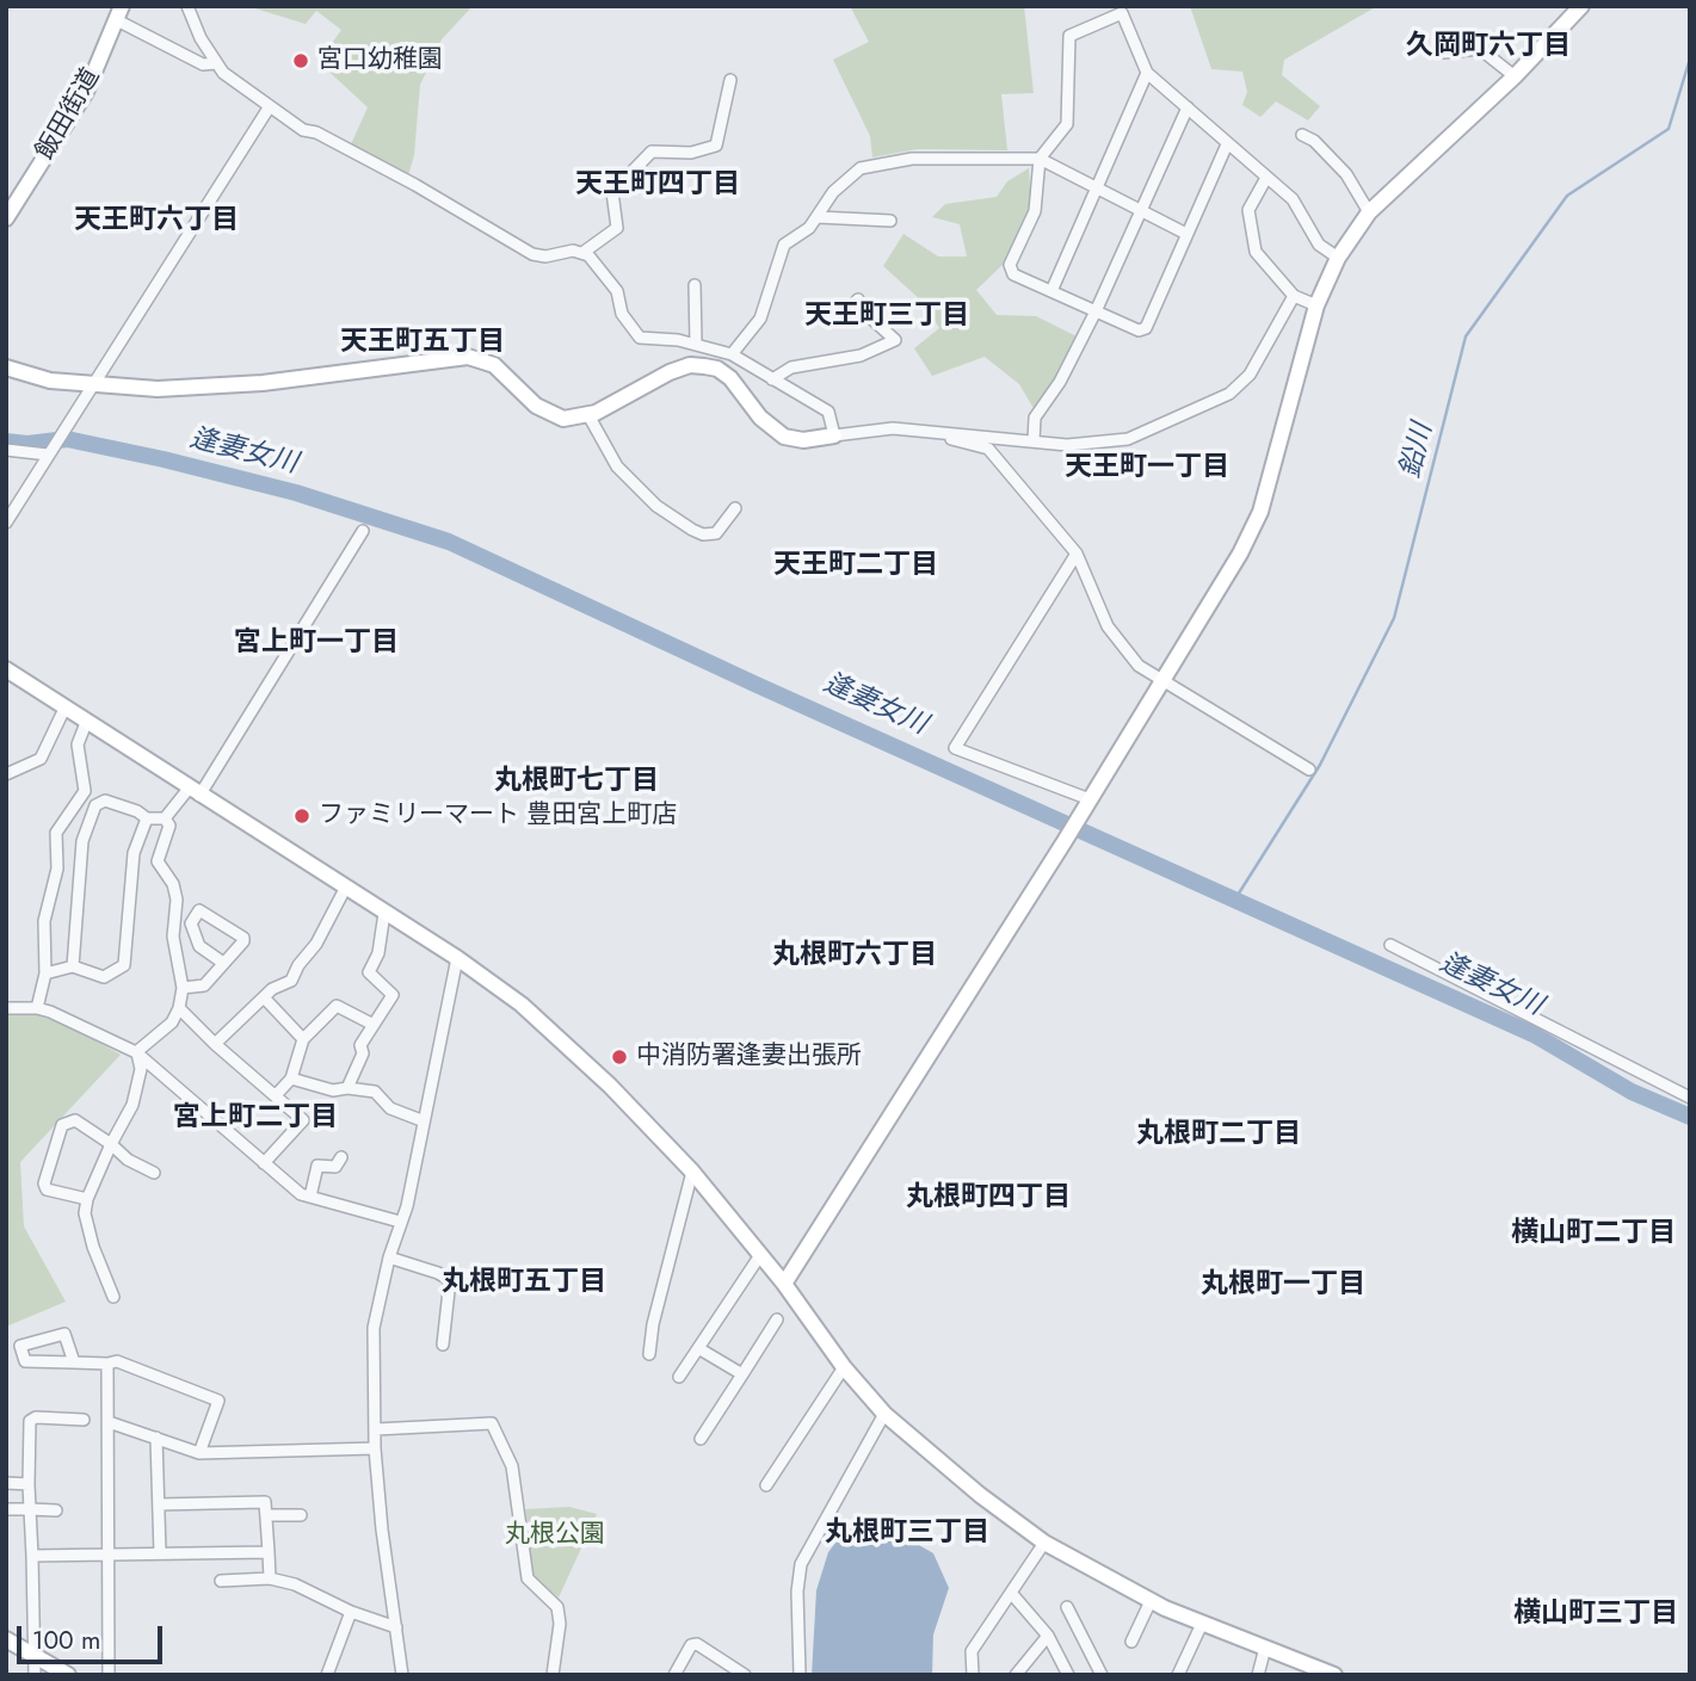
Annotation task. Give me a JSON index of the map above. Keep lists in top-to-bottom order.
{
  "streets": {
    "street": ["飯田街道"]
  },
  "districts": [
    "久岡町六丁目",
    "天王町四丁目",
    "天王町六丁目",
    "天王町三丁目",
    "天王町五丁目",
    "天王町一丁目",
    "天王町二丁目",
    "宮上町一丁目",
    "丸根町七丁目",
    "丸根町六丁目",
    "宮上町二丁目",
    "丸根町二丁目",
    "丸根町四丁目",
    "横山町二丁目",
    "丸根町五丁目",
    "丸根町一丁目",
    "丸根町三丁目",
    "横山町三丁目"
  ],
  "water": ["鉛川", "逢妻女川"],
  "parks": ["丸根公園"],
  "places": ["宮口幼稚園", "ファミリーマート 豊田宮上町店", "中消防署逢妻出張所"],
  "scale_bar": "100 m"
}
